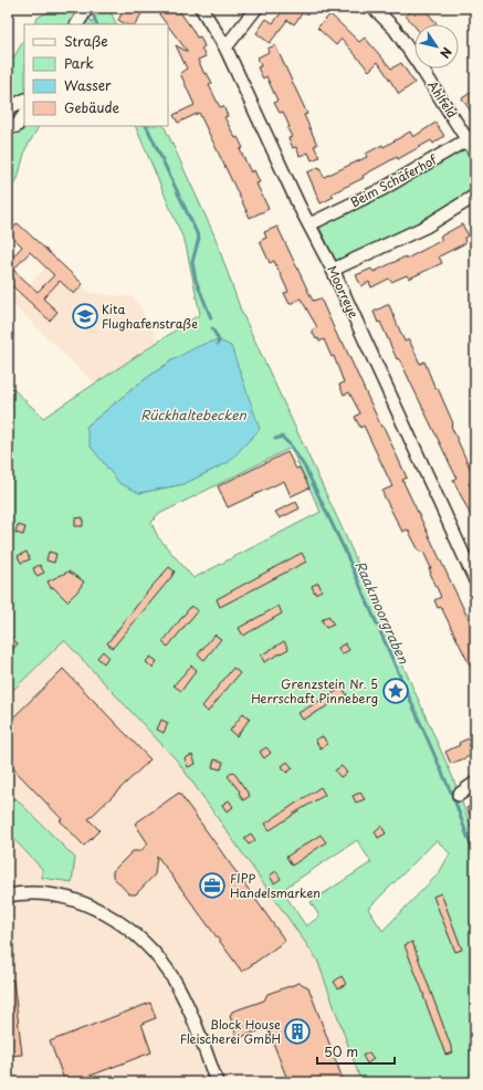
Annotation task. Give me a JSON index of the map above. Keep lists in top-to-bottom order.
{
  "streets": {
    "street": ["Ahlfeld", "Beim Schäferhof", "Moorreye"]
  },
  "crossings": [
    ["Ahlfeld", "Beim Schäferhof"],
    ["Beim Schäferhof", "Moorreye"]
  ],
  "water": ["Rückhaltebecken", "Raakmoorgraben"],
  "places": {
    "school or university": ["Kita Flughafenstraße"],
    "place": ["Grenzstein Nr. 5 Herrschaft Pinneberg"],
    "office": ["FIPP Handelsmarken"],
    "building": ["Block House Fleischerei GmbH"]
  },
  "legend": [
    "Straße",
    "Park",
    "Wasser",
    "Gebäude"
  ],
  "scale_bar": "50 m",
  "north": "bottom right"
}
